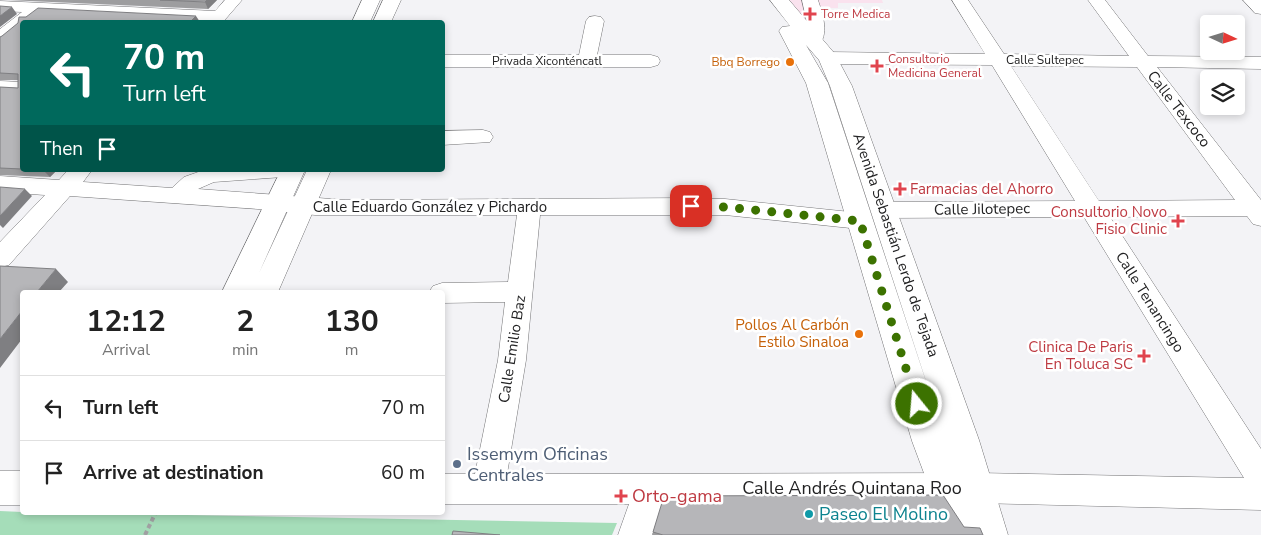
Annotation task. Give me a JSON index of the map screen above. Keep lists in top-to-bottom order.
{
  "streets": {
    "main road": ["Avenida Sebastián Lerdo de Tejada"],
    "street": [
      "Calle Sultepec",
      "Privada Xiconténcatl",
      "Calle Texcoco",
      "Calle Eduardo González y Pichardo",
      "Calle Jilotepec",
      "Calle Tenancingo",
      "Calle Emilio Baz",
      "Calle Andrés Quintana Roo"
    ]
  },
  "crossings": [
    ["Calle Sultepec", "Calle Texcoco"],
    ["Calle Sultepec", "Avenida Sebastián Lerdo de Tejada"],
    ["Calle Sultepec", "Calle Tenancingo"],
    ["Calle Texcoco", "Calle Jilotepec"],
    ["Calle Eduardo González y Pichardo", "Calle Jilotepec"],
    ["Calle Eduardo González y Pichardo", "Avenida Sebastián Lerdo de Tejada"],
    ["Calle Eduardo González y Pichardo", "Calle Emilio Baz"],
    ["Calle Jilotepec", "Avenida Sebastián Lerdo de Tejada"],
    ["Calle Jilotepec", "Calle Tenancingo"],
    ["Avenida Sebastián Lerdo de Tejada", "Calle Andrés Quintana Roo"],
    ["Calle Emilio Baz", "Calle Andrés Quintana Roo"]
  ],
  "places": {
    "health": [
      "Torre Medica",
      "Consultorio Medicina General",
      "Farmacias del Ahorro",
      "Consultorio Novo Fisio Clinic",
      "Clinica De Paris En Toluca SC",
      "Orto-gama"
    ],
    "other": [
      "Bbq Borrego",
      "Pollos Al Carbón Estilo Sinaloa",
      "Issemym Oficinas Centrales",
      "Paseo El Molino"
    ]
  },
  "north": "right",
  "page": {
    "turn": ["70 m", "Turn left"],
    "then": "Then",
    "eta": [
      "12:12",
      "Arrival",
      "2",
      "min",
      "130",
      "m"
    ],
    "list": [
      {
        "name": "Turn left",
        "value": "70 m"
      },
      {
        "name": "Arrive at destination",
        "value": "60 m"
      }
    ]
  }
}
